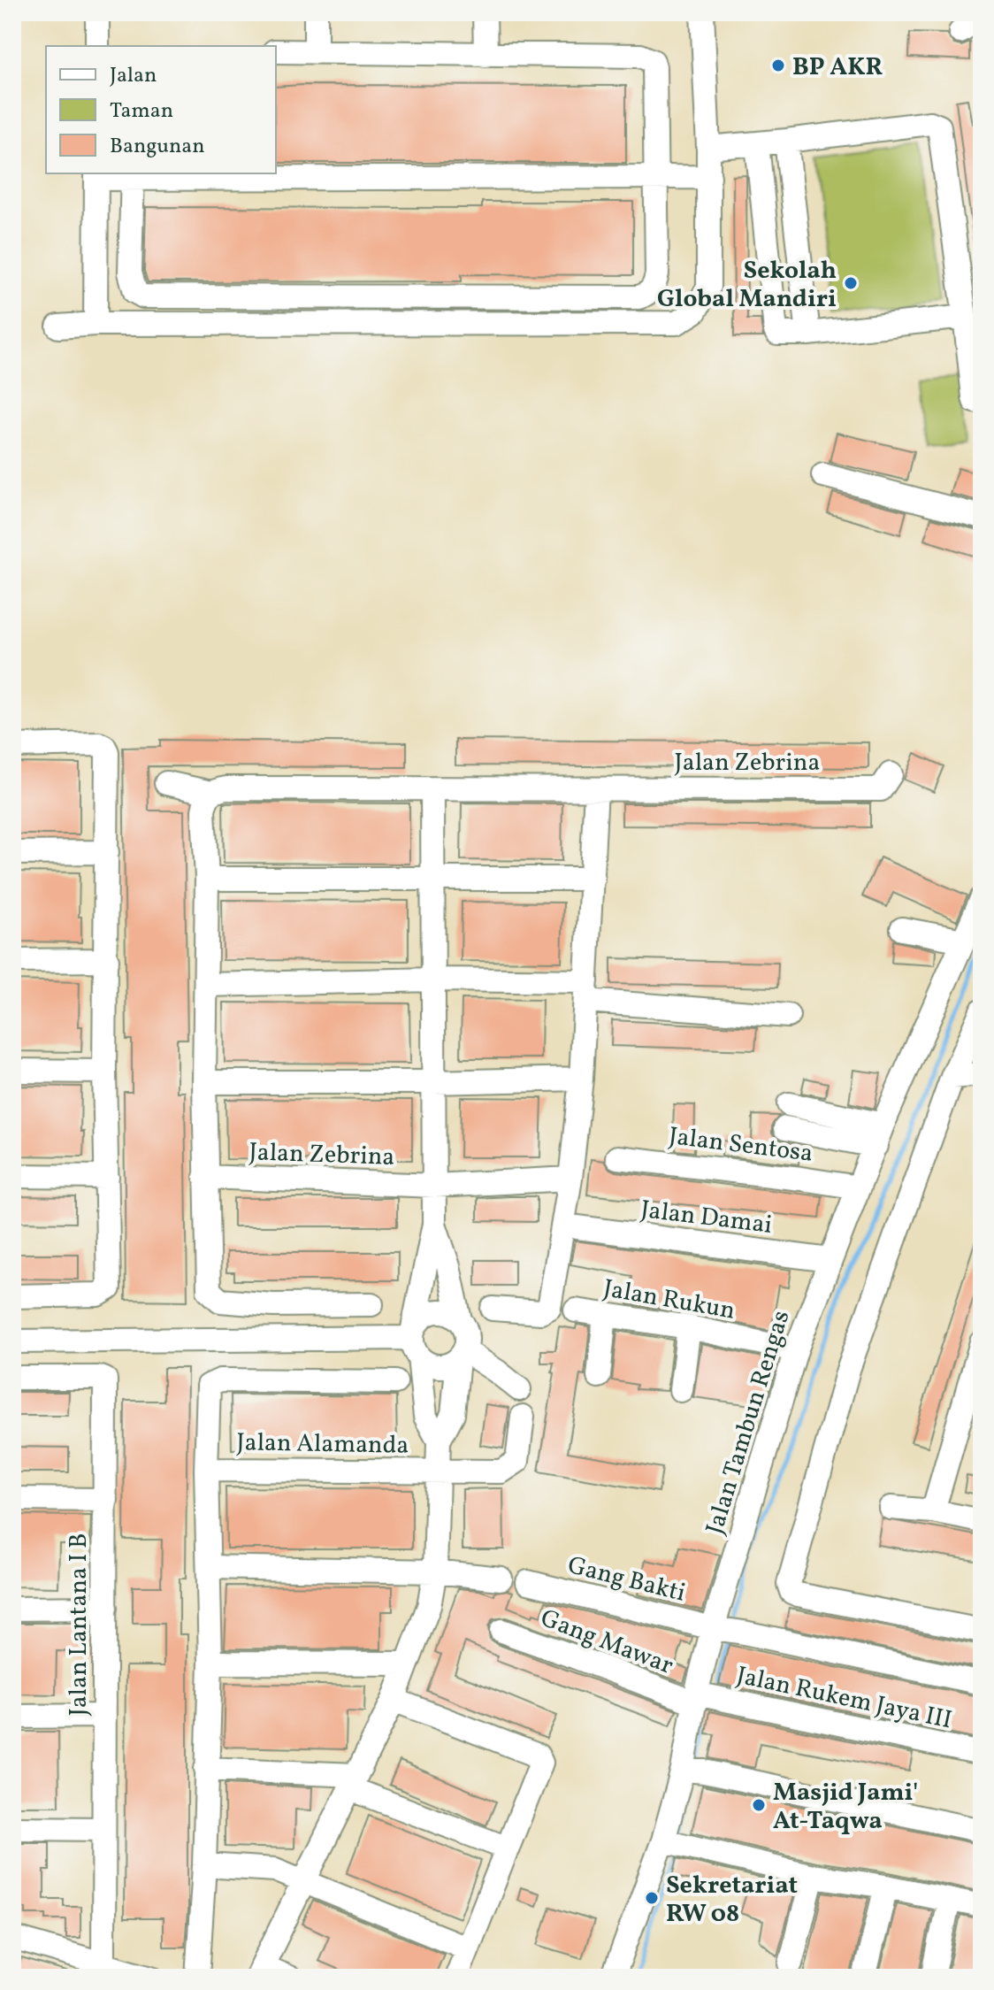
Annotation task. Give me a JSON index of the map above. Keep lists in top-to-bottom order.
{
  "streets": {
    "street": [
      "Jalan Zebrina",
      "Jalan Sentosa",
      "Jalan Damai",
      "Jalan Rukun",
      "Jalan Tambun Rengas",
      "Jalan Alamanda",
      "Gang Bakti",
      "Jalan Lantana I B",
      "Gang Mawar",
      "Jalan Rukem Jaya III"
    ]
  },
  "crossings": [
    ["Jalan Sentosa", "Jalan Tambun Rengas"],
    ["Jalan Damai", "Jalan Tambun Rengas"],
    ["Jalan Rukun", "Jalan Tambun Rengas"],
    ["Jalan Tambun Rengas", "Gang Bakti"],
    ["Jalan Tambun Rengas", "Gang Mawar"],
    ["Jalan Tambun Rengas", "Jalan Rukem Jaya III"],
    ["Gang Mawar", "Jalan Rukem Jaya III"]
  ],
  "places": [
    "BP AKR",
    "Sekolah Global Mandiri",
    "Masjid Jami' At-Taqwa",
    "Sekretariat RW 08"
  ],
  "legend": ["Jalan", "Taman", "Bangunan"]
}
